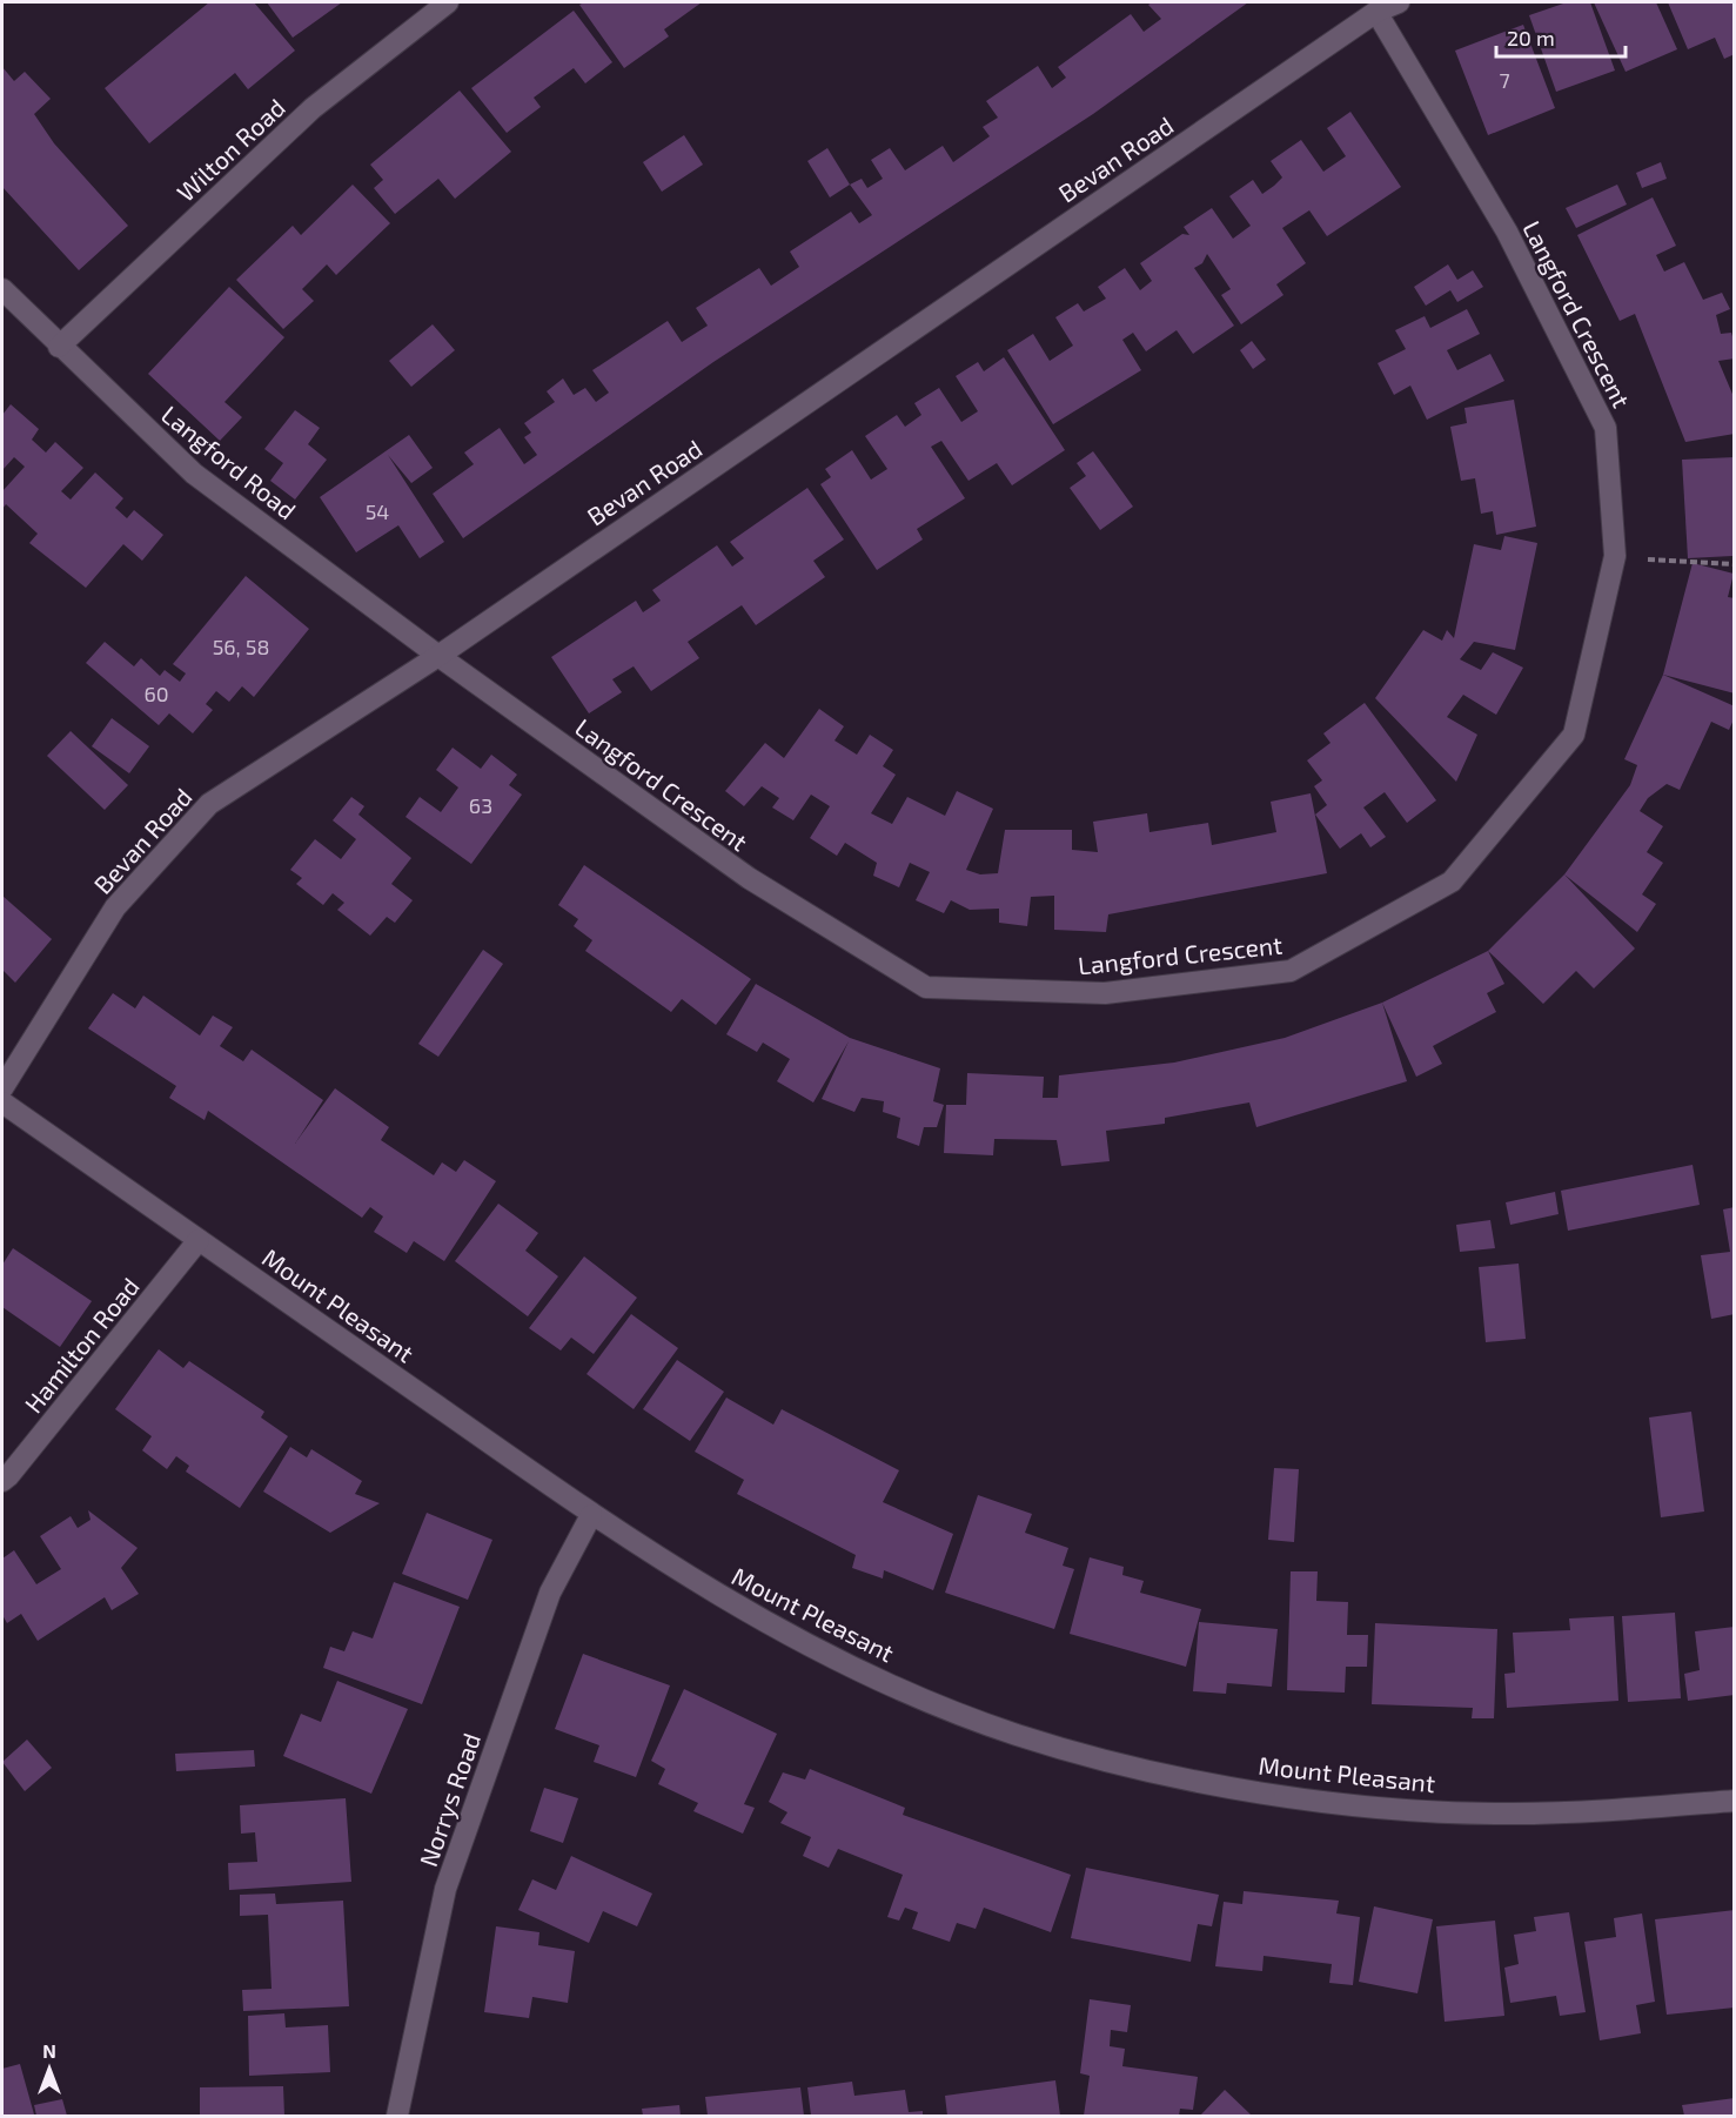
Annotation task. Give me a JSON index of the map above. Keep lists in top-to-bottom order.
{
  "streets": {
    "street": [
      "Wilton Road",
      "Bevan Road",
      "Langford Crescent",
      "Langford Road",
      "Mount Pleasant",
      "Hamilton Road",
      "Norrys Road"
    ]
  },
  "crossings": [
    ["Wilton Road", "Langford Road"],
    ["Bevan Road", "Langford Crescent"],
    ["Bevan Road", "Langford Road"],
    ["Langford Crescent", "Langford Road"],
    ["Mount Pleasant", "Hamilton Road"],
    ["Mount Pleasant", "Norrys Road"]
  ],
  "house_numbers": [
    "7",
    "54",
    "56, 58",
    "60",
    "63"
  ],
  "scale_bar": "20 m",
  "north": "top"
}
